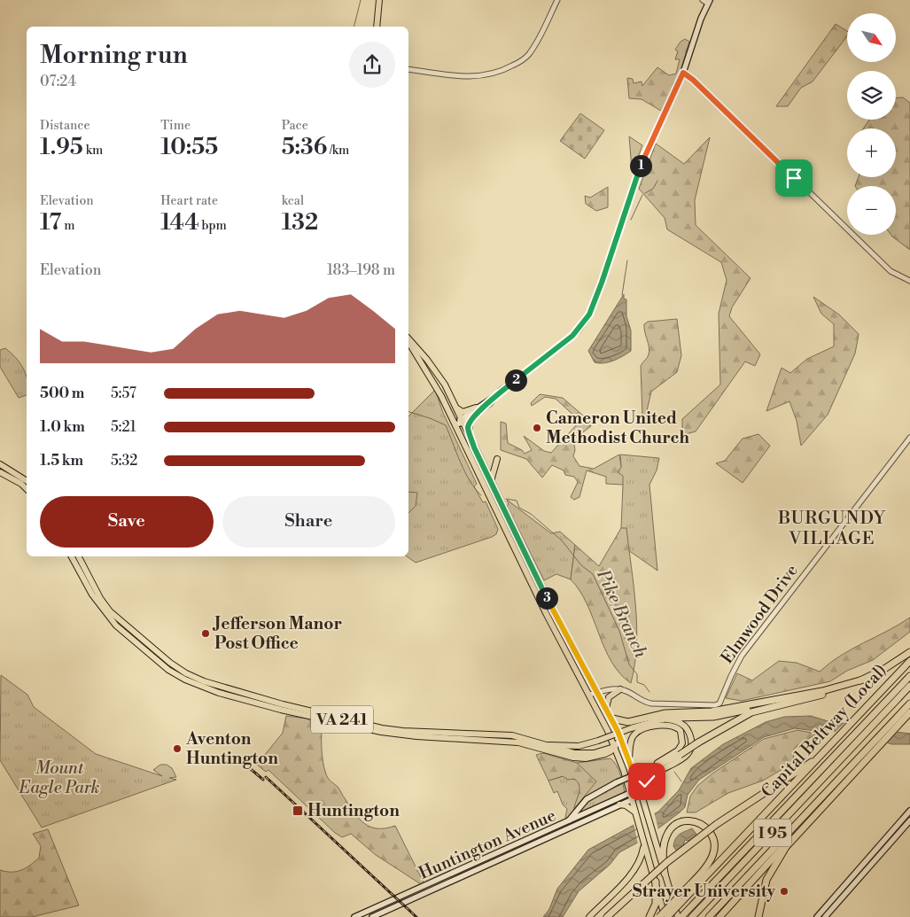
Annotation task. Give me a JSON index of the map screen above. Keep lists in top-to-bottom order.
{
  "streets": {
    "highway": ["Capital Beltway (Local)", "I 95"],
    "main road": ["VA 241", "Huntington Avenue"],
    "street": ["Elmwood Drive"]
  },
  "crossings": [
    ["VA 241", "Huntington Avenue"]
  ],
  "districts": ["BURGUNDY VILLAGE"],
  "water": ["Pike Branch"],
  "parks": ["Mount Eagle Park"],
  "places": {
    "other": [
      "Cameron United Methodist Church",
      "Jefferson Manor Post Office",
      "Aventon Huntington",
      "Strayer University"
    ],
    "transit": ["Huntington"]
  },
  "north": "bottom right",
  "page": {
    "map_buttons": ["+", "−"],
    "heading": ["Morning run", "07:24"],
    "stats": [
      ["Distance", "1.95 km"],
      ["Time", "10:55"],
      ["Pace", "5:36 /km"],
      ["Elevation", "17 m"],
      ["Heart rate", "144 bpm"],
      ["kcal", "132"]
    ],
    "pins": ["1", "2", "3"],
    "chart": ["Elevation", "183–198 m"],
    "list": [
      {
        "name": "500 m",
        "note": "5:57"
      },
      {
        "name": "1.0 km",
        "note": "5:21"
      },
      {
        "name": "1.5 km",
        "note": "5:32"
      }
    ],
    "buttons": ["Save", "Share"]
  }
}
